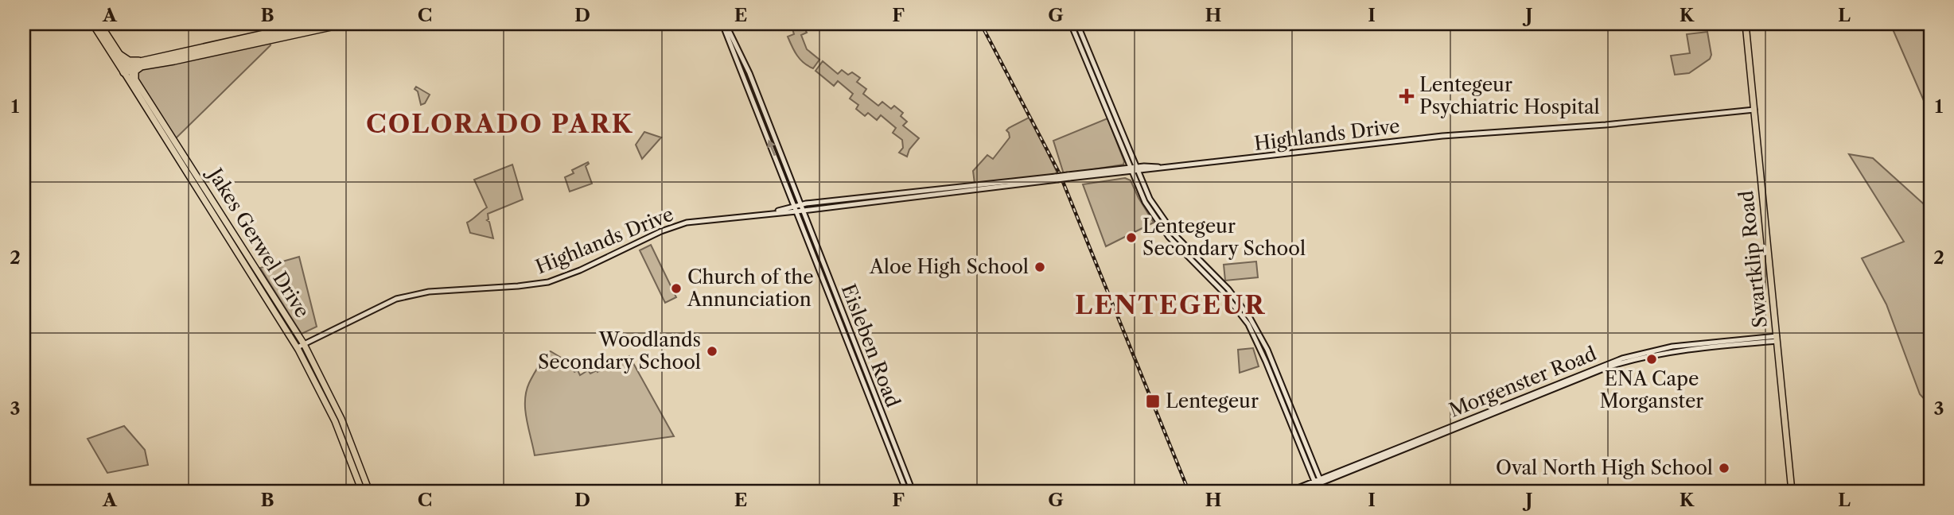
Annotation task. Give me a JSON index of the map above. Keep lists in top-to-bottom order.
{
  "streets": {
    "highway": ["Jakes Gerwel Drive"],
    "main road": [
      "Highlands Drive",
      "Swartklip Road",
      "Eisleben Road",
      "Morgenster Road"
    ]
  },
  "crossings": [
    ["Highlands Drive", "Jakes Gerwel Drive"],
    ["Highlands Drive", "Swartklip Road"],
    ["Highlands Drive", "Eisleben Road"],
    ["Swartklip Road", "Morgenster Road"]
  ],
  "districts": ["COLORADO PARK", "LENTEGEUR"],
  "places": {
    "health": ["Lentegeur Psychiatric Hospital"],
    "other": [
      "Lentegeur Secondary School",
      "Aloe High School",
      "Church of the Annunciation",
      "Woodlands Secondary School",
      "ENA Cape Morganster",
      "Oval North High School"
    ],
    "transit": ["Lentegeur"]
  },
  "grid": {
    "columns": [
      "A",
      "B",
      "C",
      "D",
      "E",
      "F",
      "G",
      "H",
      "I",
      "J",
      "K",
      "L"
    ],
    "rows": ["1", "2", "3"]
  }
}
